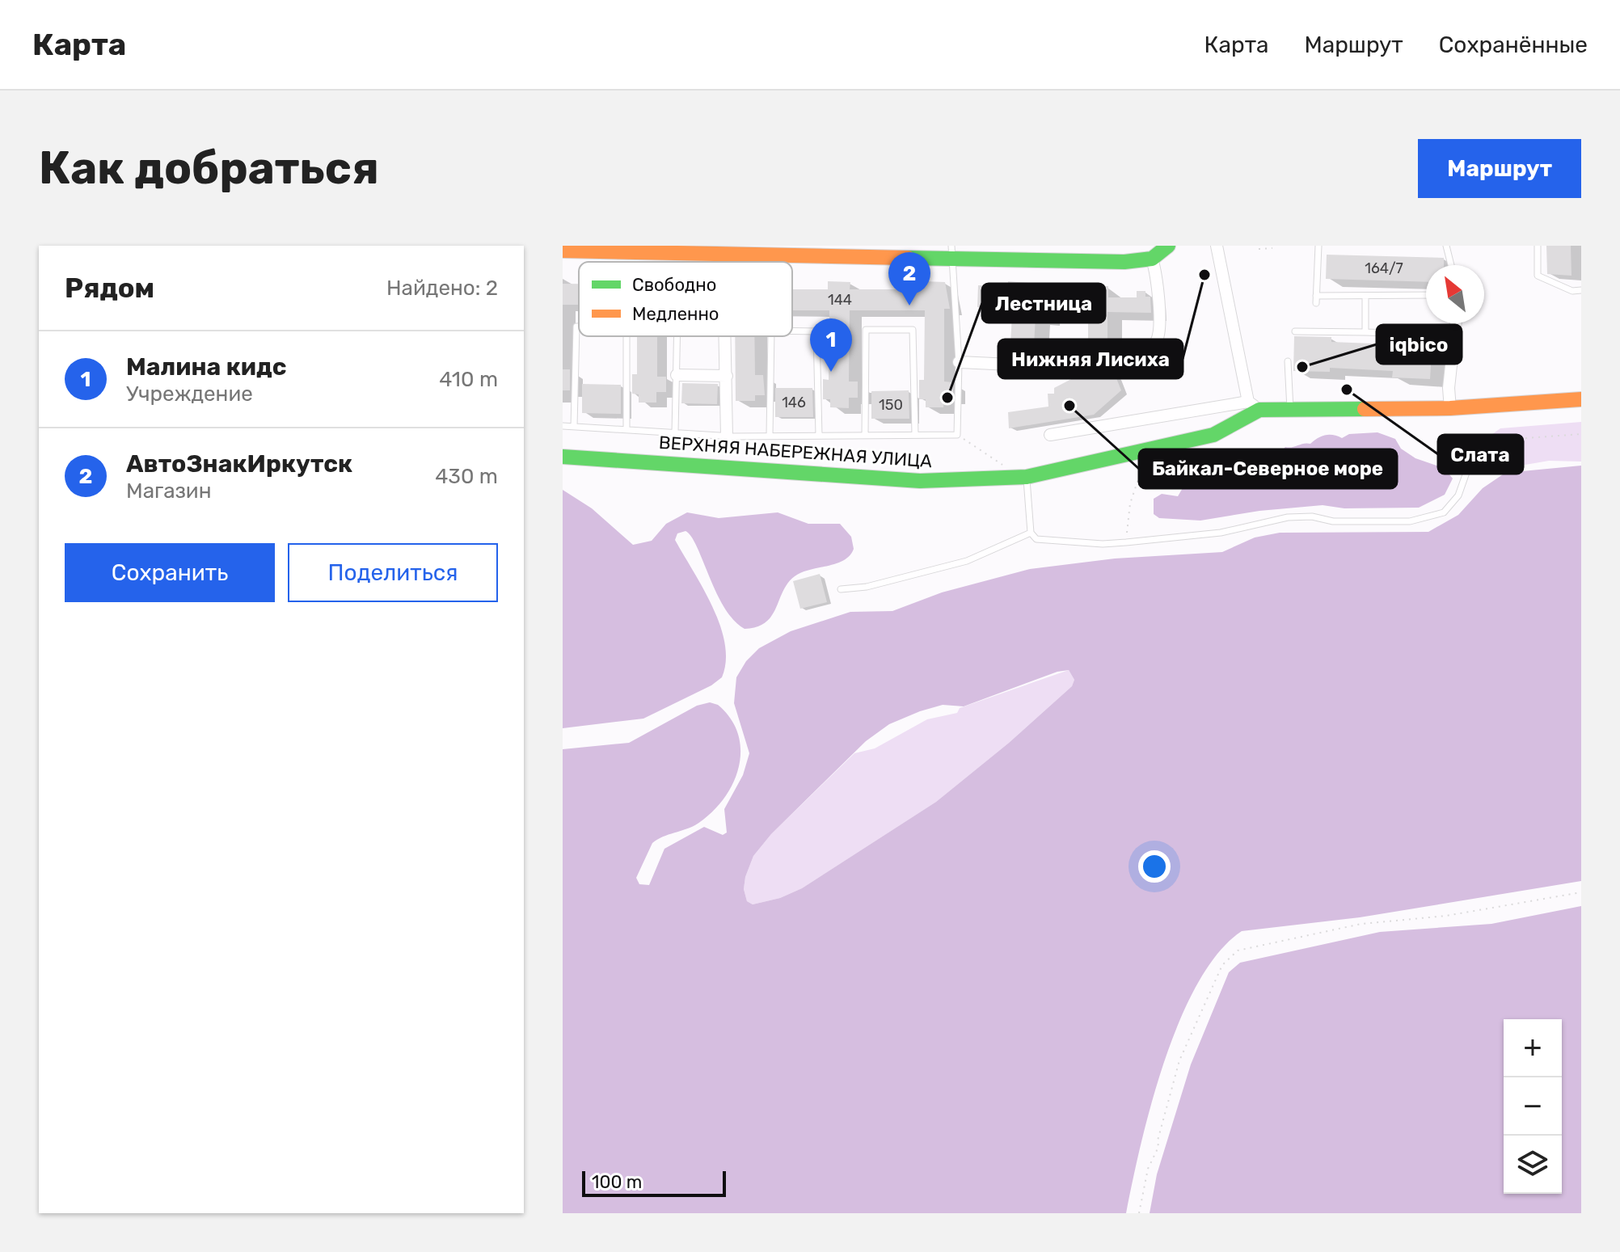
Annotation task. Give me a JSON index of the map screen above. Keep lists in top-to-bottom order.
{
  "streets": {
    "street": ["ВЕРХНЯЯ НАБЕРЕЖНАЯ УЛИЦА"]
  },
  "places": [
    "Нижняя Лисиха",
    "iqbico",
    "Слата",
    "Лестница",
    "Байкал-Северное море"
  ],
  "house_numbers": [
    "164/7",
    "144",
    "146",
    "150"
  ],
  "legend": ["Свободно", "Медленно"],
  "scale_bar": "100 m",
  "north": "top left",
  "page": {
    "header": "Карта",
    "nav": ["Карта", "Маршрут", "Сохранённые"],
    "buttons": [
      "Маршрут",
      ["Сохранить", "Поделиться"]
    ],
    "title": "Как добраться",
    "heading": ["Рядом", "Найдено: 2"],
    "pins": ["2", "1"],
    "list": [
      {
        "mark": "1",
        "name": "Малина кидс",
        "note": "Учреждение",
        "value": "410 m"
      },
      {
        "mark": "2",
        "name": "АвтоЗнакИркутск",
        "note": "Магазин",
        "value": "430 m"
      }
    ],
    "map_buttons": ["+", "−"],
    "scale": "100 m"
  }
}
